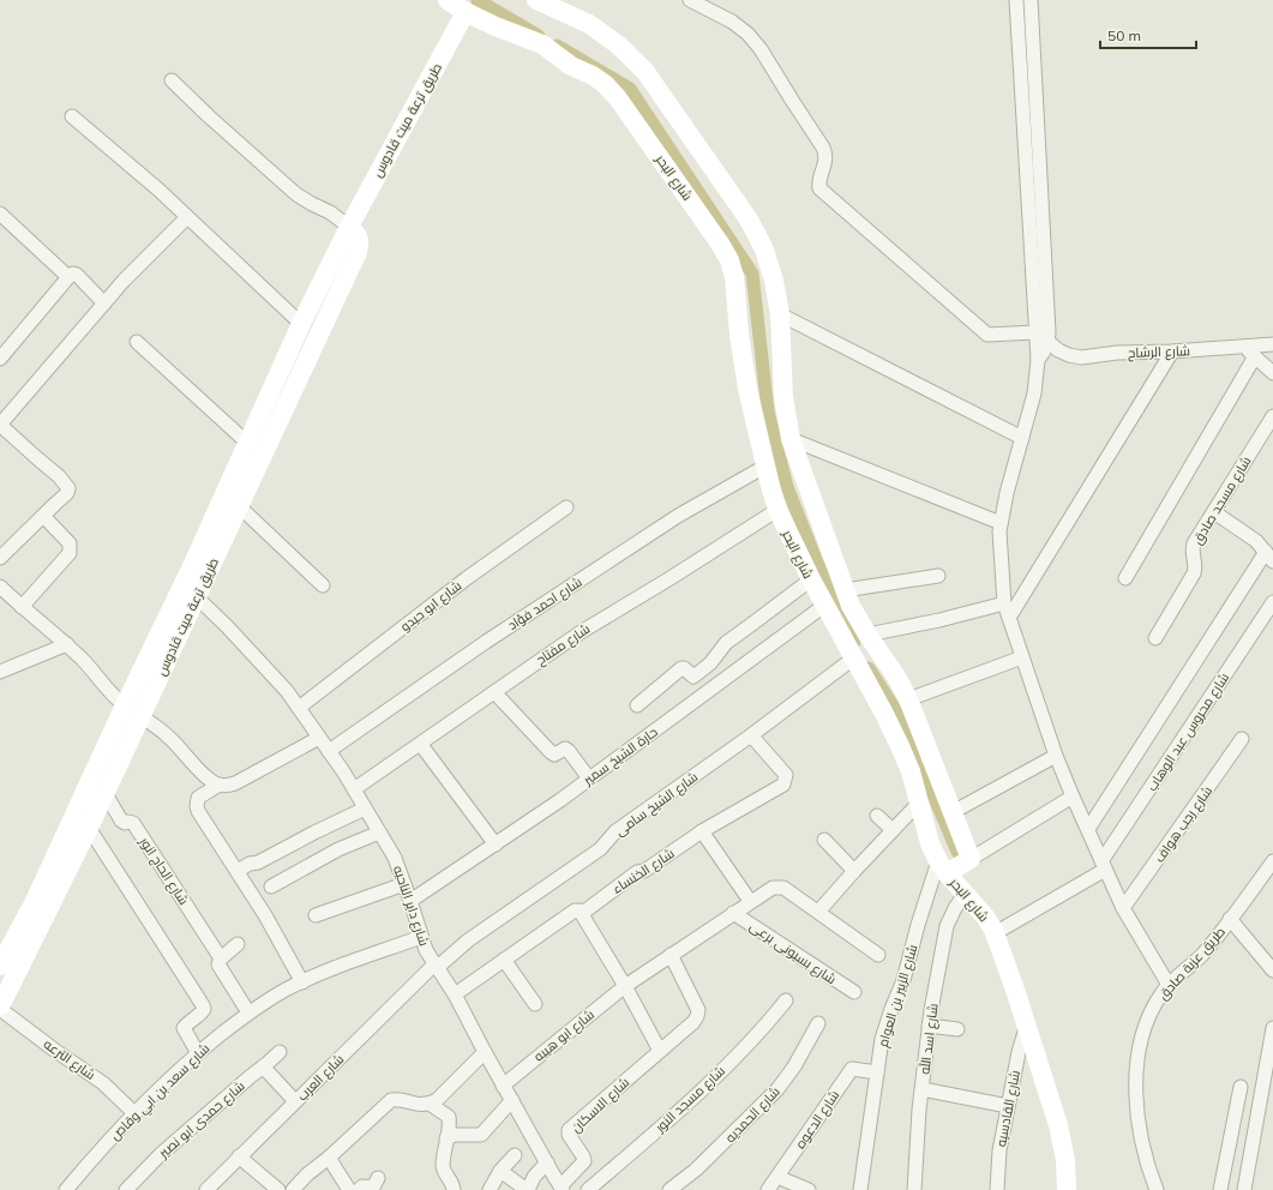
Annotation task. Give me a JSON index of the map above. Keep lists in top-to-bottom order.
{
  "streets": {
    "street": [
      "طريق ترعة ميت قادوس",
      "شارع البحر",
      "شارع الرشاح",
      "شارع مسجد صادق",
      "شارع احمد فؤاد",
      "شارع ابو حيدو",
      "شارع مفتاح",
      "شارع محروس عبد الوهاب",
      "حارة الشيخ سمير",
      "شارع الشيخ سامى",
      "شارع رجب هواف",
      "شارع الحاج انور",
      "شارع الخنساء",
      "شارع داير الناحيه",
      "شارع بسيونى برعى",
      "طريق عزبة صادق",
      "شارع الزبير بن العوام",
      "شارع ابو هيبه",
      "شارع اسد الله",
      "شارع الترعه",
      "شارع العرب",
      "شارع سعد بن ابي وقاص",
      "شارع مسجد النور",
      "شارع الاسكان",
      "شارع القادسيه",
      "شارع الحمديه",
      "شارع حمدى ابو نصير",
      "شارع الدعوه"
    ]
  },
  "crossings": [
    ["طريق ترعة ميت قادوس", "شارع البحر"],
    ["طريق ترعة ميت قادوس", "شارع الحاج انور"],
    ["طريق ترعة ميت قادوس", "شارع داير الناحيه"],
    ["طريق ترعة ميت قادوس", "شارع الترعه"],
    ["شارع البحر", "شارع احمد فؤاد"],
    ["شارع البحر", "شارع مفتاح"],
    ["شارع البحر", "حارة الشيخ سمير"],
    ["شارع البحر", "شارع الشيخ سامى"],
    ["شارع البحر", "شارع الزبير بن العوام"],
    ["شارع البحر", "شارع اسد الله"],
    ["شارع البحر", "شارع القادسيه"],
    ["شارع احمد فؤاد", "شارع داير الناحيه"],
    ["شارع ابو حيدو", "شارع داير الناحيه"],
    ["شارع مفتاح", "شارع داير الناحيه"],
    ["حارة الشيخ سمير", "شارع داير الناحيه"],
    ["شارع الشيخ سامى", "شارع الخنساء"],
    ["شارع الشيخ سامى", "شارع داير الناحيه"],
    ["شارع الشيخ سامى", "شارع العرب"],
    ["شارع الحاج انور", "شارع سعد بن ابي وقاص"],
    ["شارع الخنساء", "شارع داير الناحيه"],
    ["شارع داير الناحيه", "شارع ابو هيبه"],
    ["شارع داير الناحيه", "شارع العرب"],
    ["شارع داير الناحيه", "شارع سعد بن ابي وقاص"],
    ["شارع داير الناحيه", "شارع الاسكان"],
    ["شارع الزبير بن العوام", "شارع الدعوه"],
    ["شارع الترعه", "شارع سعد بن ابي وقاص"]
  ],
  "scale_bar": "50 m"
}
